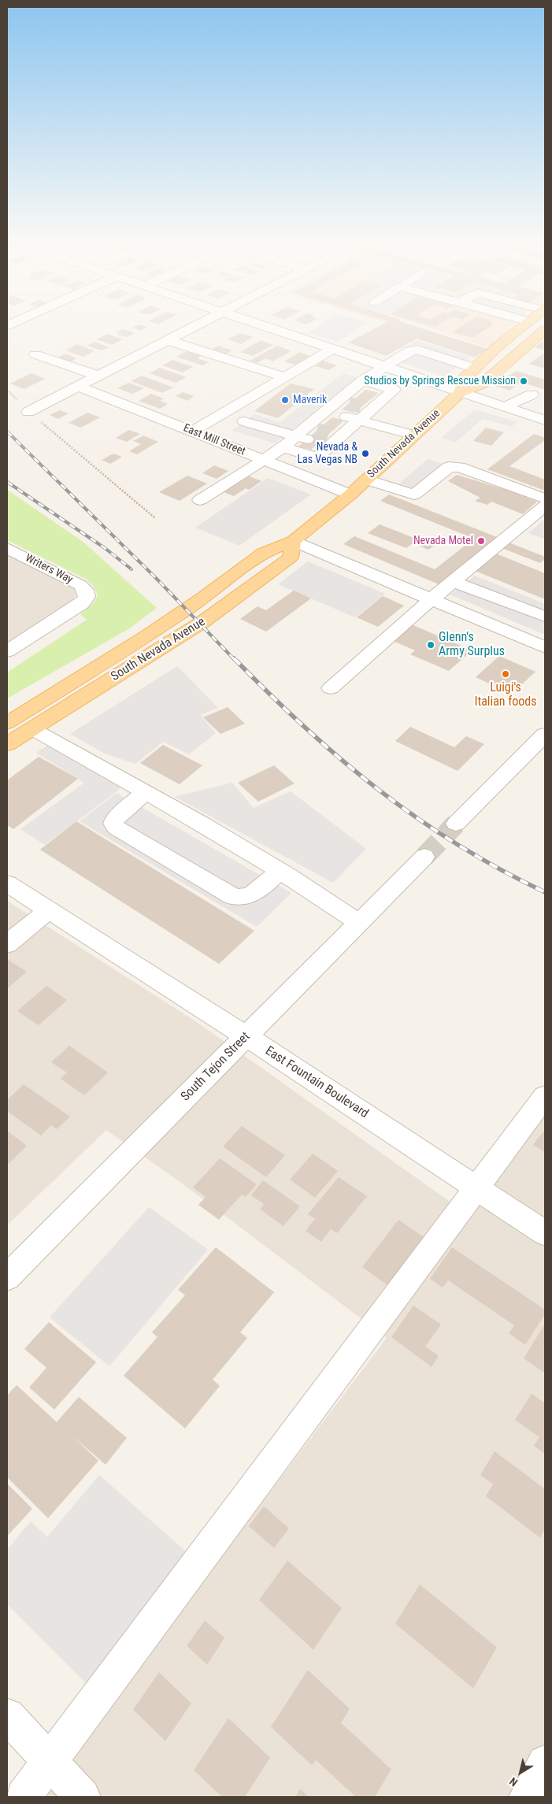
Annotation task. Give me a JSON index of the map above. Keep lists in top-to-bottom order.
{
  "streets": {
    "main road": ["South Nevada Avenue"],
    "street": [
      "East Mill Street",
      "Writers Way",
      "South Tejon Street",
      "East Fountain Boulevard"
    ]
  },
  "crossings": [
    ["East Mill Street", "South Nevada Avenue"],
    ["South Tejon Street", "East Fountain Boulevard"]
  ],
  "places": [
    "Studios by Springs Rescue Mission",
    "Maverik",
    "Nevada & Las Vegas NB",
    "Nevada Motel",
    "Glenn's Army Surplus",
    "Luigi's Italian foods"
  ],
  "north": "bottom left"
}
